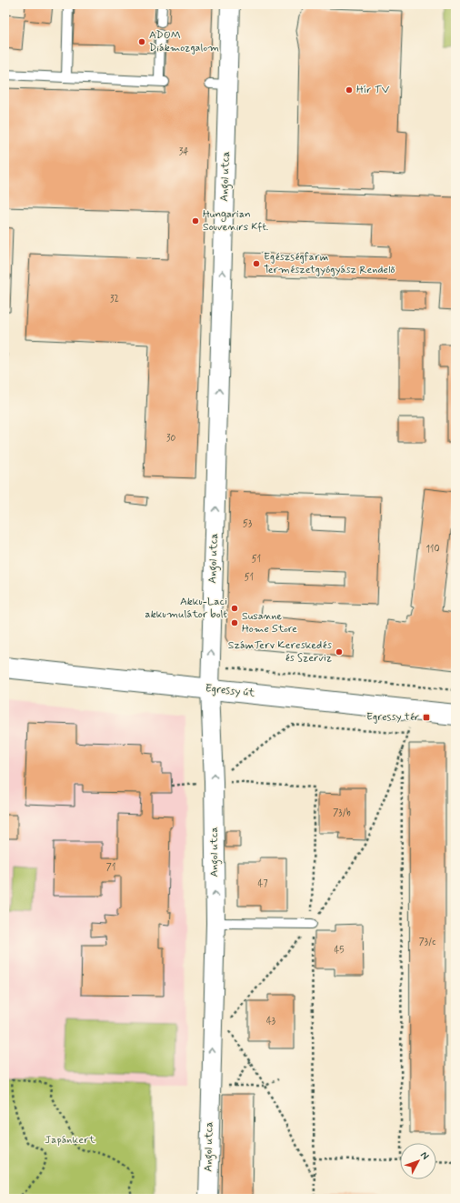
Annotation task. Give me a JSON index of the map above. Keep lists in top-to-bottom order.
{
  "streets": {
    "street": ["Angol utca", "Egressy út"]
  },
  "crossings": [
    ["Angol utca", "Egressy út"]
  ],
  "one_way": ["Angol utca"],
  "parks": ["Japánkert"],
  "places": {
    "other": [
      "ADOM Diákmozgalom",
      "Hír TV",
      "Hungarian Souvenirs Kft.",
      "Egészségfarm Természetgyógyász Rendelő",
      "Akku-Laci akkumulátor bolt",
      "Susanne Home Store",
      "SzámTerv Kereskedés és Szerviz"
    ],
    "transit": ["Egressy tér"]
  },
  "house_numbers": [
    "34",
    "32",
    "30",
    "53",
    "110",
    "51",
    "51",
    "73/b",
    "71",
    "47",
    "73/c",
    "45",
    "43"
  ],
  "north": "top right"
}
